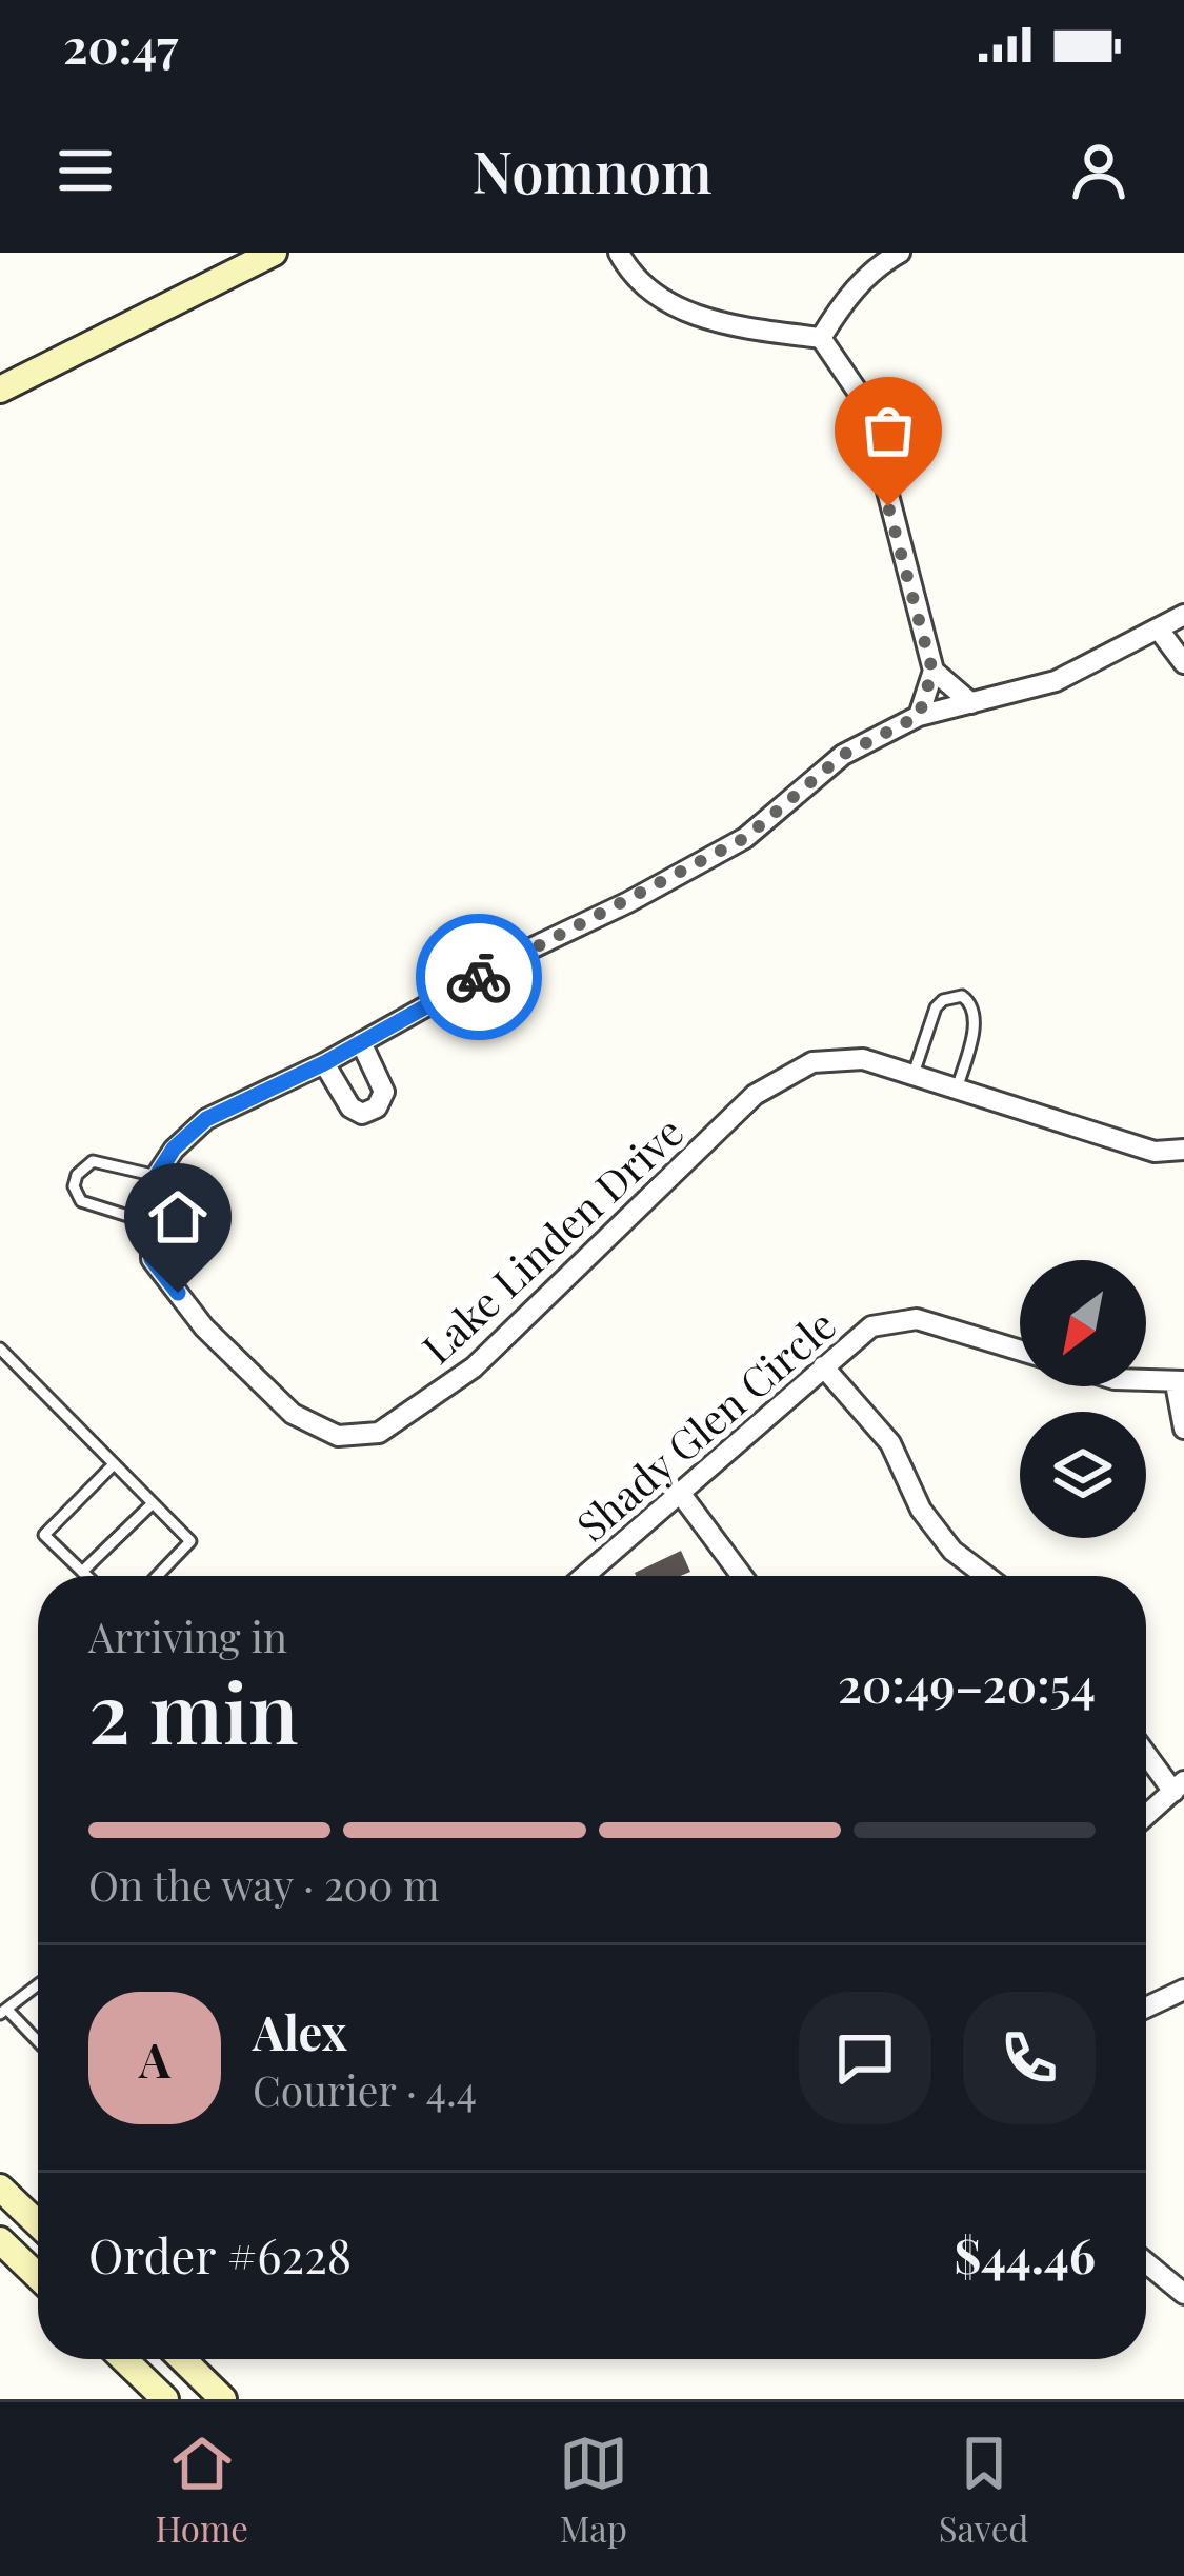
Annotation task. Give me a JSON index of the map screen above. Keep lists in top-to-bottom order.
{
  "streets": {
    "street": ["Lake Linden Drive", "Shady Glen Circle"]
  },
  "north": "bottom left",
  "page": {
    "status": "20:47",
    "header": "Nomnom",
    "heading": ["2 min", "Arriving in", "20:49–20:54"],
    "panel": [
      "Alex",
      "Courier · 4.4",
      "Order #6228",
      "$44.46"
    ],
    "bar": "On the way · 200 m",
    "round": "A",
    "tabs": ["Home", "Map", "Saved"]
  }
}
